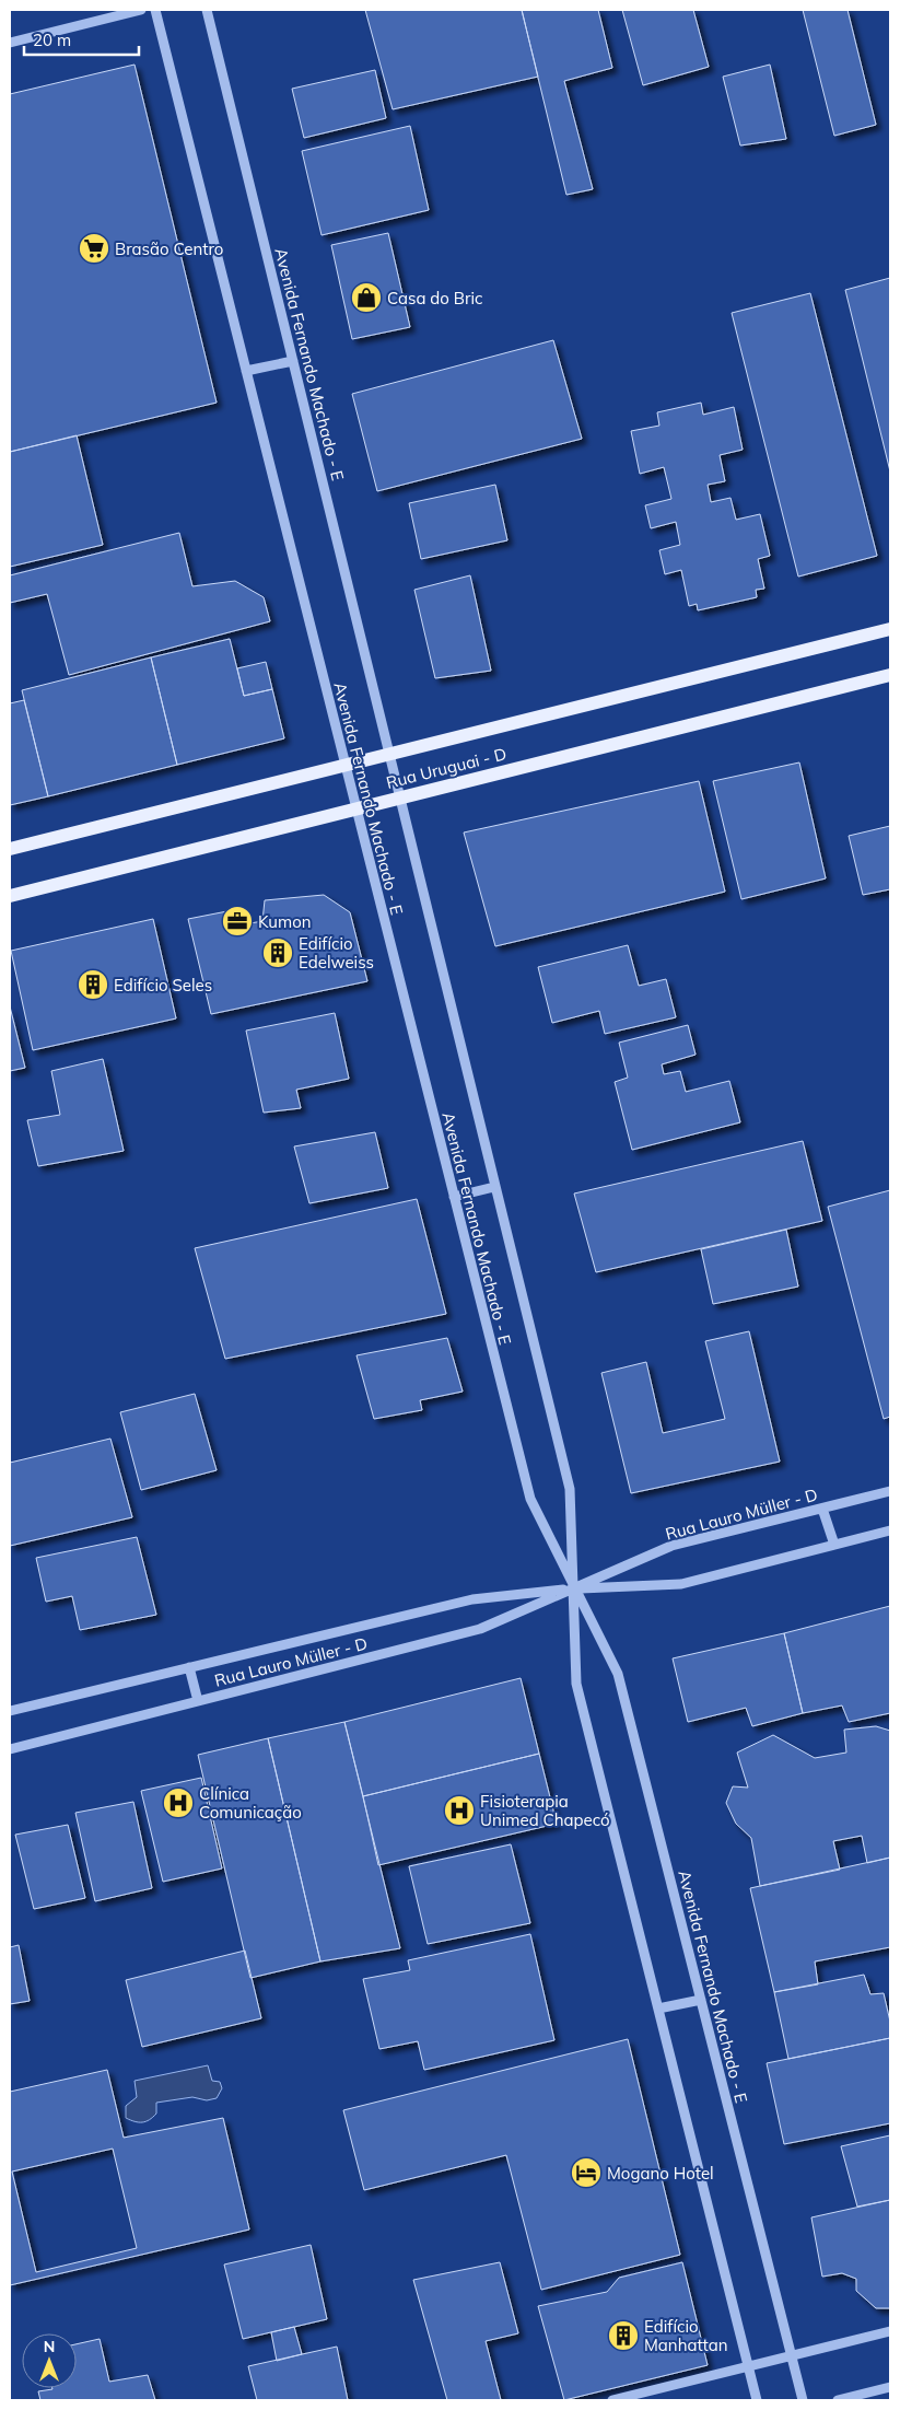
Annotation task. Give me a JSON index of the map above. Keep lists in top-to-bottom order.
{
  "streets": {
    "main road": ["Rua Uruguai - D"],
    "street": ["Avenida Fernando Machado - E", "Rua Lauro Müller - D"]
  },
  "crossings": [
    ["Avenida Fernando Machado - E", "Rua Uruguai - D"],
    ["Avenida Fernando Machado - E", "Rua Lauro Müller - D"]
  ],
  "places": {
    "supermarket": ["Brasão Centro"],
    "shop": ["Casa do Bric"],
    "office": ["Kumon"],
    "building": ["Edifício Edelweiss", "Edifício Seles", "Edifício Manhattan"],
    "hospital": ["Clínica Comunicação", "Fisioterapia Unimed Chapecó"],
    "hotel": ["Mogano Hotel"]
  },
  "scale_bar": "20 m",
  "north": "top"
}
